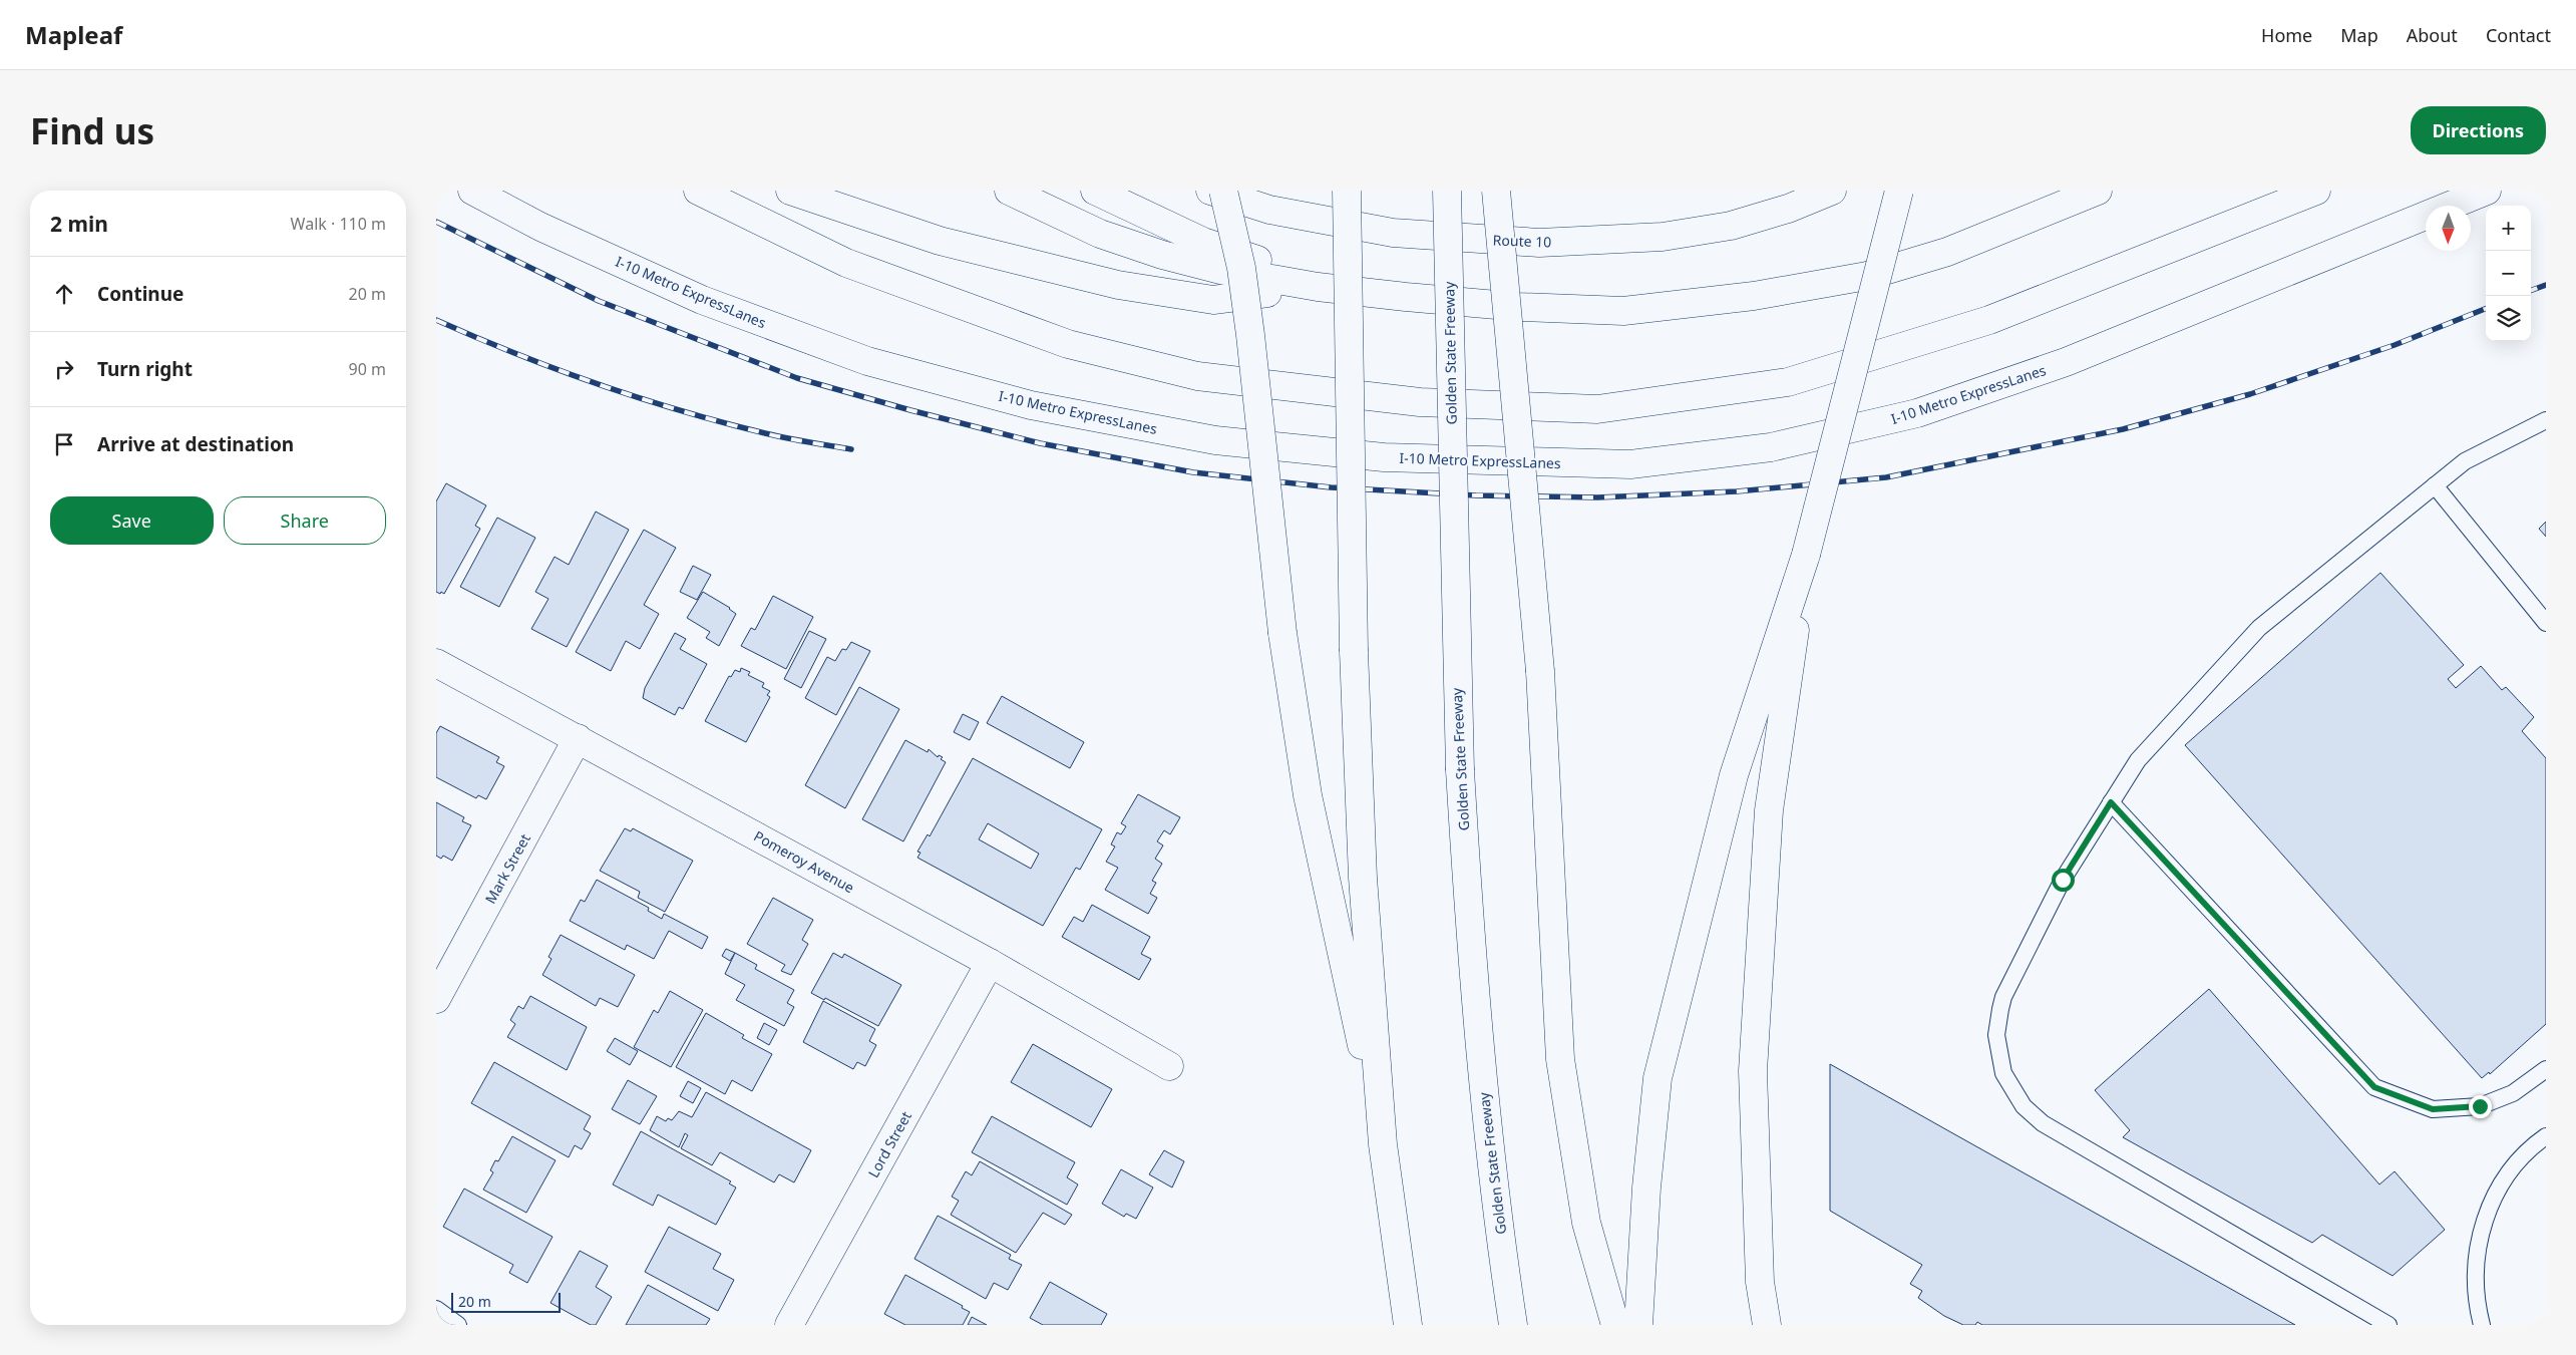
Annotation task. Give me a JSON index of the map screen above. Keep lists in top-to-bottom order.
{
  "streets": {
    "main road": [
      "Route 10",
      "I-10 Metro ExpressLanes",
      "Golden State Freeway",
      "Pomeroy Avenue",
      "Mark Street",
      "Lord Street"
    ]
  },
  "crossings": [
    ["Pomeroy Avenue", "Mark Street"],
    ["Pomeroy Avenue", "Lord Street"]
  ],
  "scale_bar": "20 m",
  "north": "bottom",
  "page": {
    "header": "Mapleaf",
    "nav": [
      "Home",
      "Map",
      "About",
      "Contact"
    ],
    "buttons": [
      "Directions",
      ["Save", "Share"]
    ],
    "title": "Find us",
    "heading": ["2 min", "Walk · 110 m"],
    "map_buttons": ["+", "−"],
    "list": [
      ["Continue", "20 m"],
      ["Turn right", "90 m"],
      "Arrive at destination"
    ],
    "scale": "20 m"
  }
}
